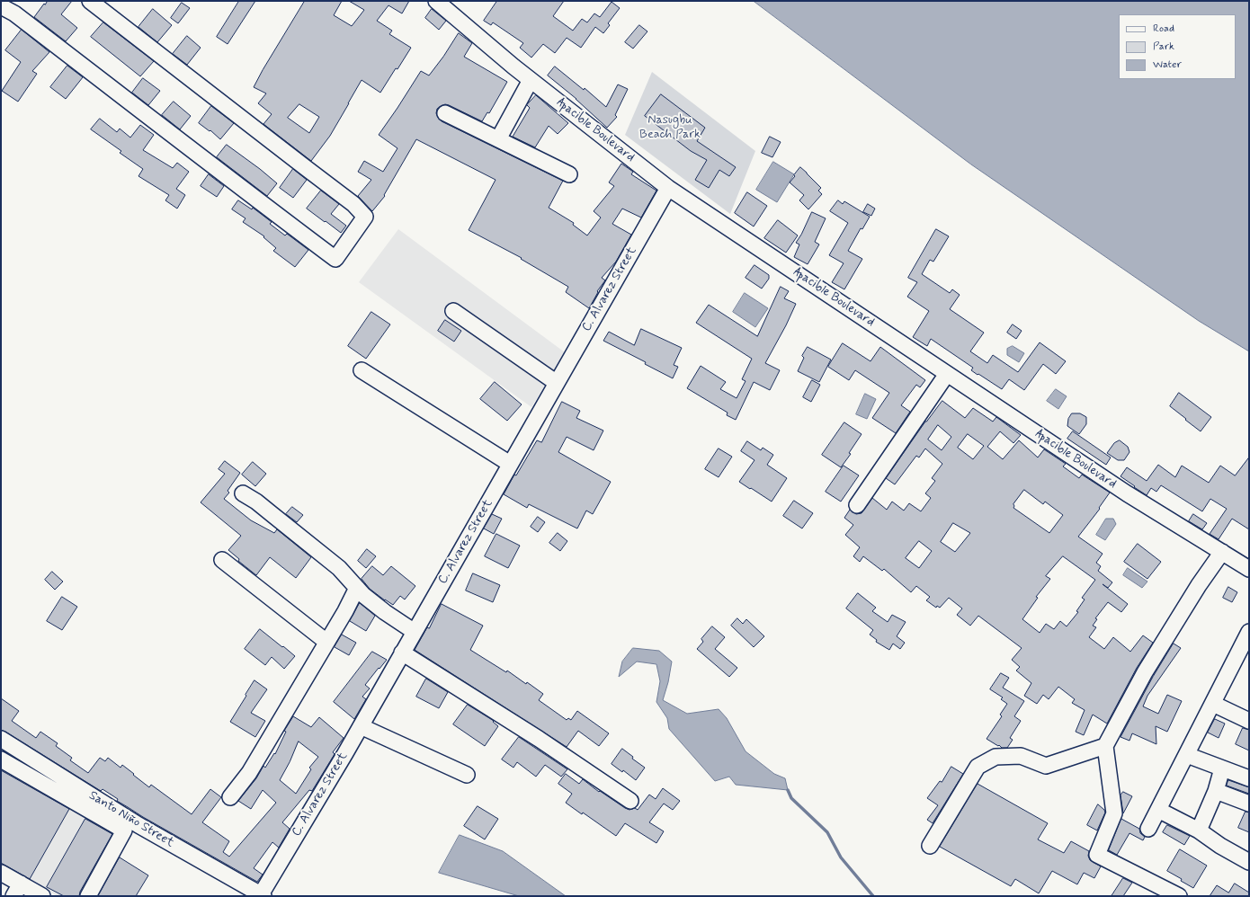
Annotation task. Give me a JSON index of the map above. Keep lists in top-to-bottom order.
{
  "streets": {
    "street": ["Apacible Boulevard", "C. Alvarez Street", "Santo Niño Street"]
  },
  "crossings": [
    ["Apacible Boulevard", "C. Alvarez Street"],
    ["C. Alvarez Street", "Santo Niño Street"]
  ],
  "parks": ["Nasugbu Beach Park"],
  "legend": ["Road", "Park", "Water"]
}
